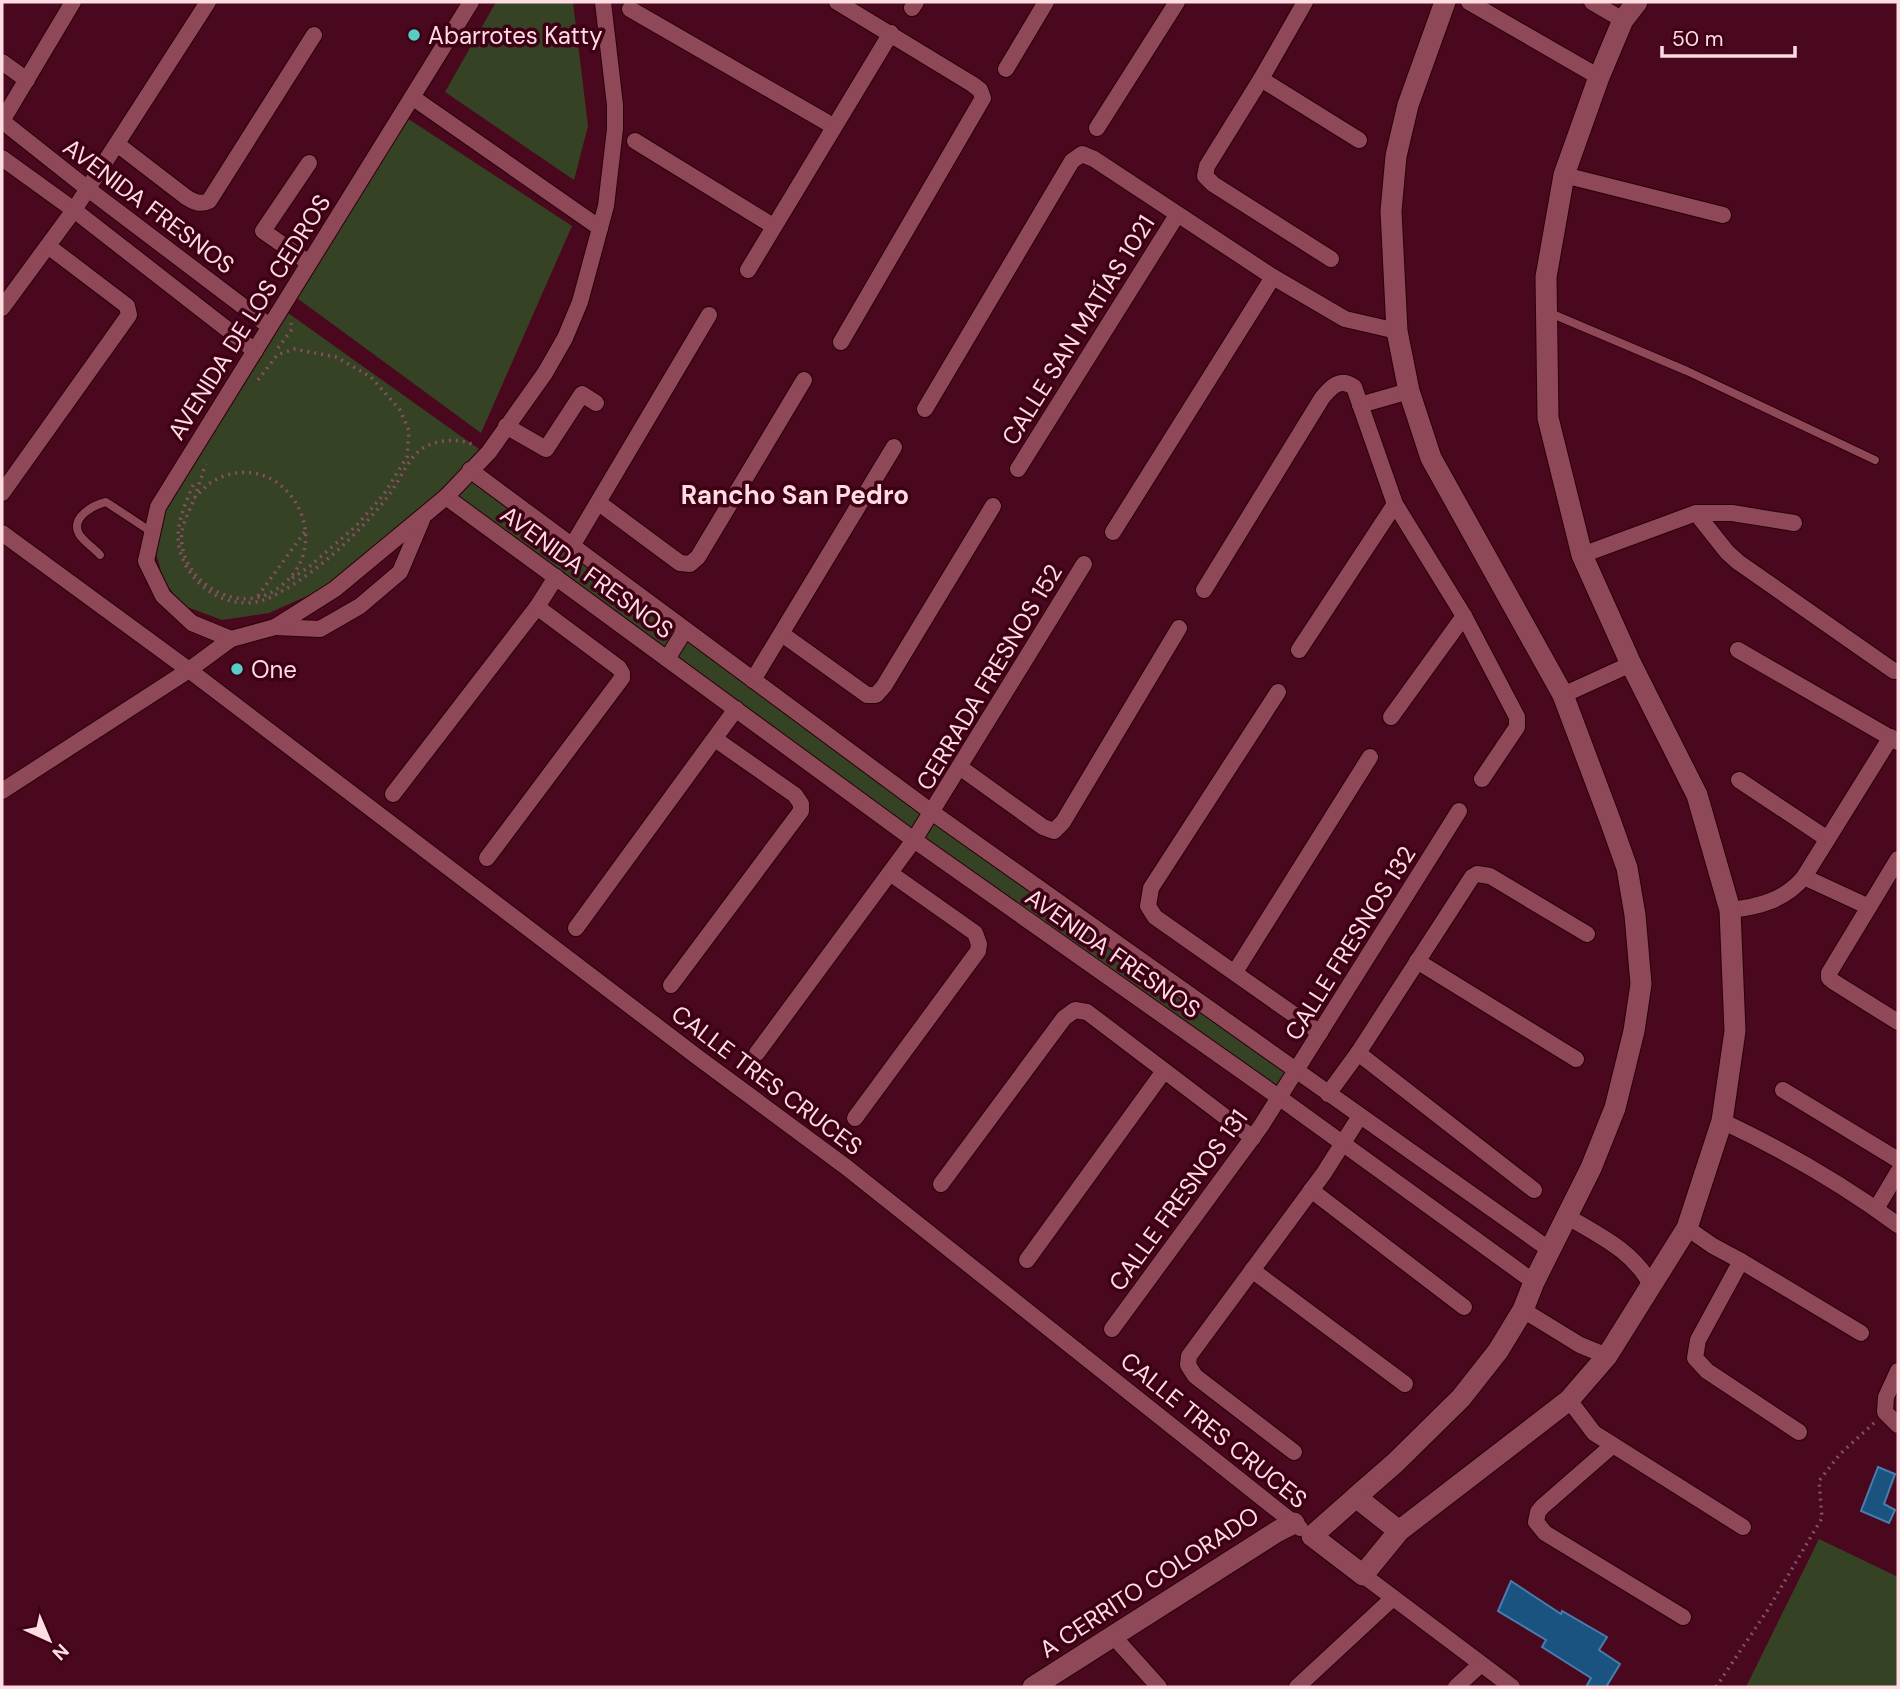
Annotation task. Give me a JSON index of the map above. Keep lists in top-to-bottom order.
{
  "streets": {
    "main road": ["A CERRITO COLORADO"],
    "street": [
      "AVENIDA FRESNOS",
      "AVENIDA DE LOS CEDROS",
      "CALLE SAN MATÍAS 1021",
      "CERRADA FRESNOS 152",
      "CALLE FRESNOS 132",
      "CALLE TRES CRUCES",
      "CALLE FRESNOS 131"
    ]
  },
  "crossings": [
    ["AVENIDA FRESNOS", "AVENIDA DE LOS CEDROS"],
    ["AVENIDA FRESNOS", "CERRADA FRESNOS 152"],
    ["AVENIDA FRESNOS", "CALLE FRESNOS 132"],
    ["AVENIDA FRESNOS", "CALLE FRESNOS 131"],
    ["CALLE FRESNOS 132", "CALLE FRESNOS 131"],
    ["CALLE TRES CRUCES", "A CERRITO COLORADO"]
  ],
  "districts": ["Rancho San Pedro"],
  "places": ["Abarrotes Katty", "One"],
  "scale_bar": "50 m",
  "north": "bottom right"
}
